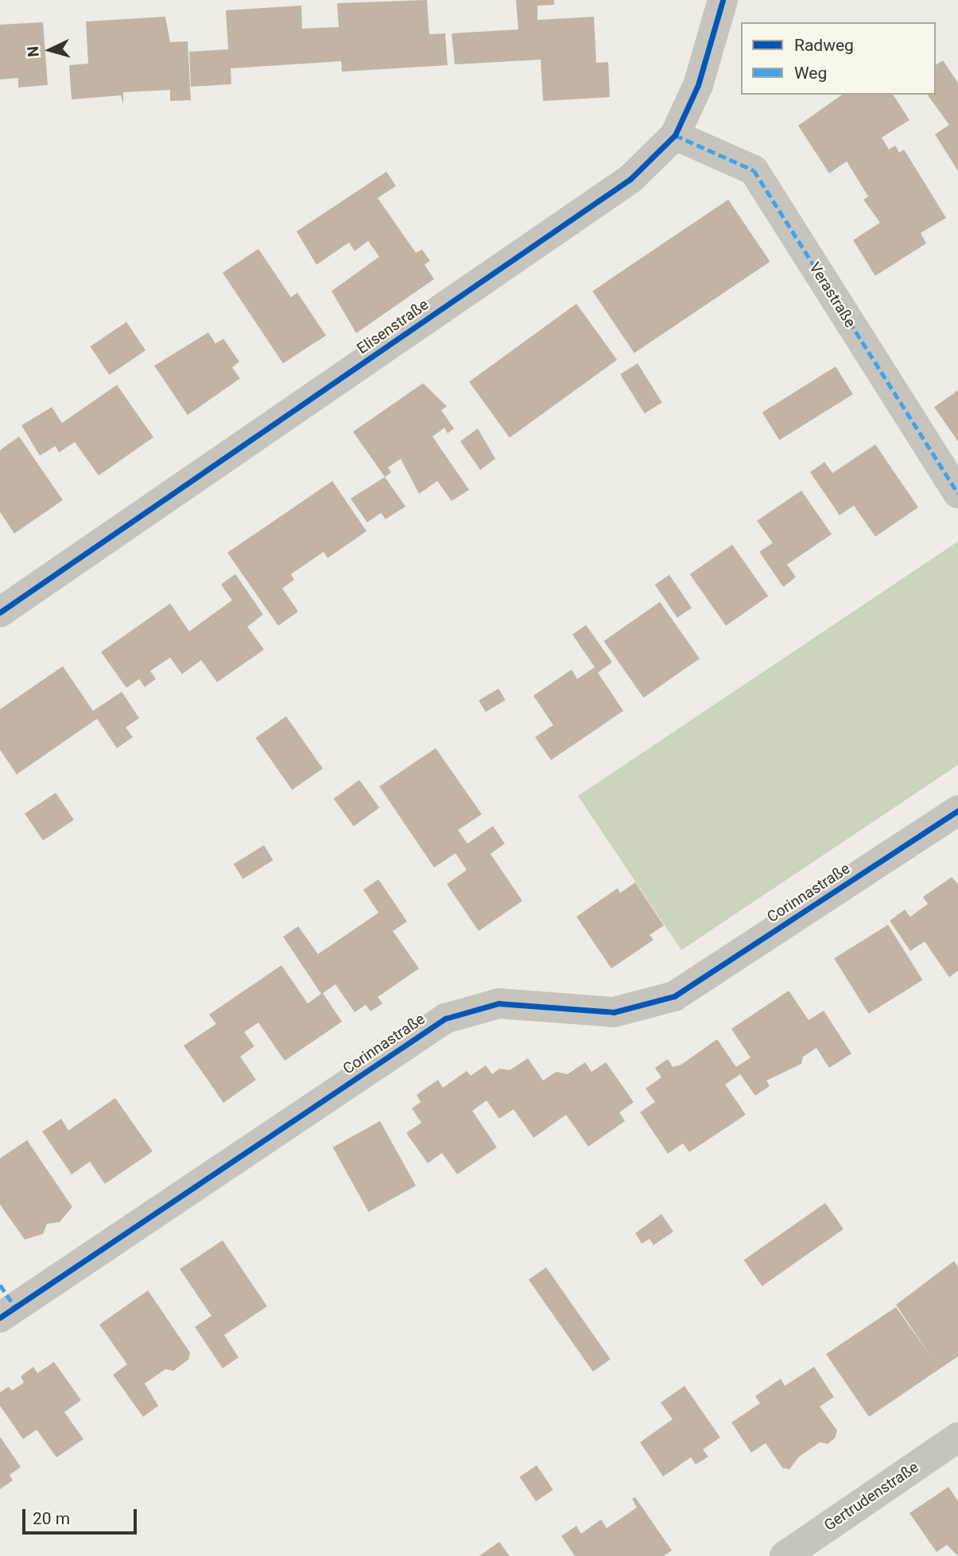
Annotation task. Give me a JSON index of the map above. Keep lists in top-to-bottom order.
{
  "streets": {
    "street": [
      "Verastraße",
      "Elisenstraße",
      "Corinnastraße",
      "Gertrudenstraße"
    ]
  },
  "crossings": [
    ["Verastraße", "Elisenstraße"]
  ],
  "legend": ["Radweg", "Weg"],
  "scale_bar": "20 m",
  "north": "left"
}
